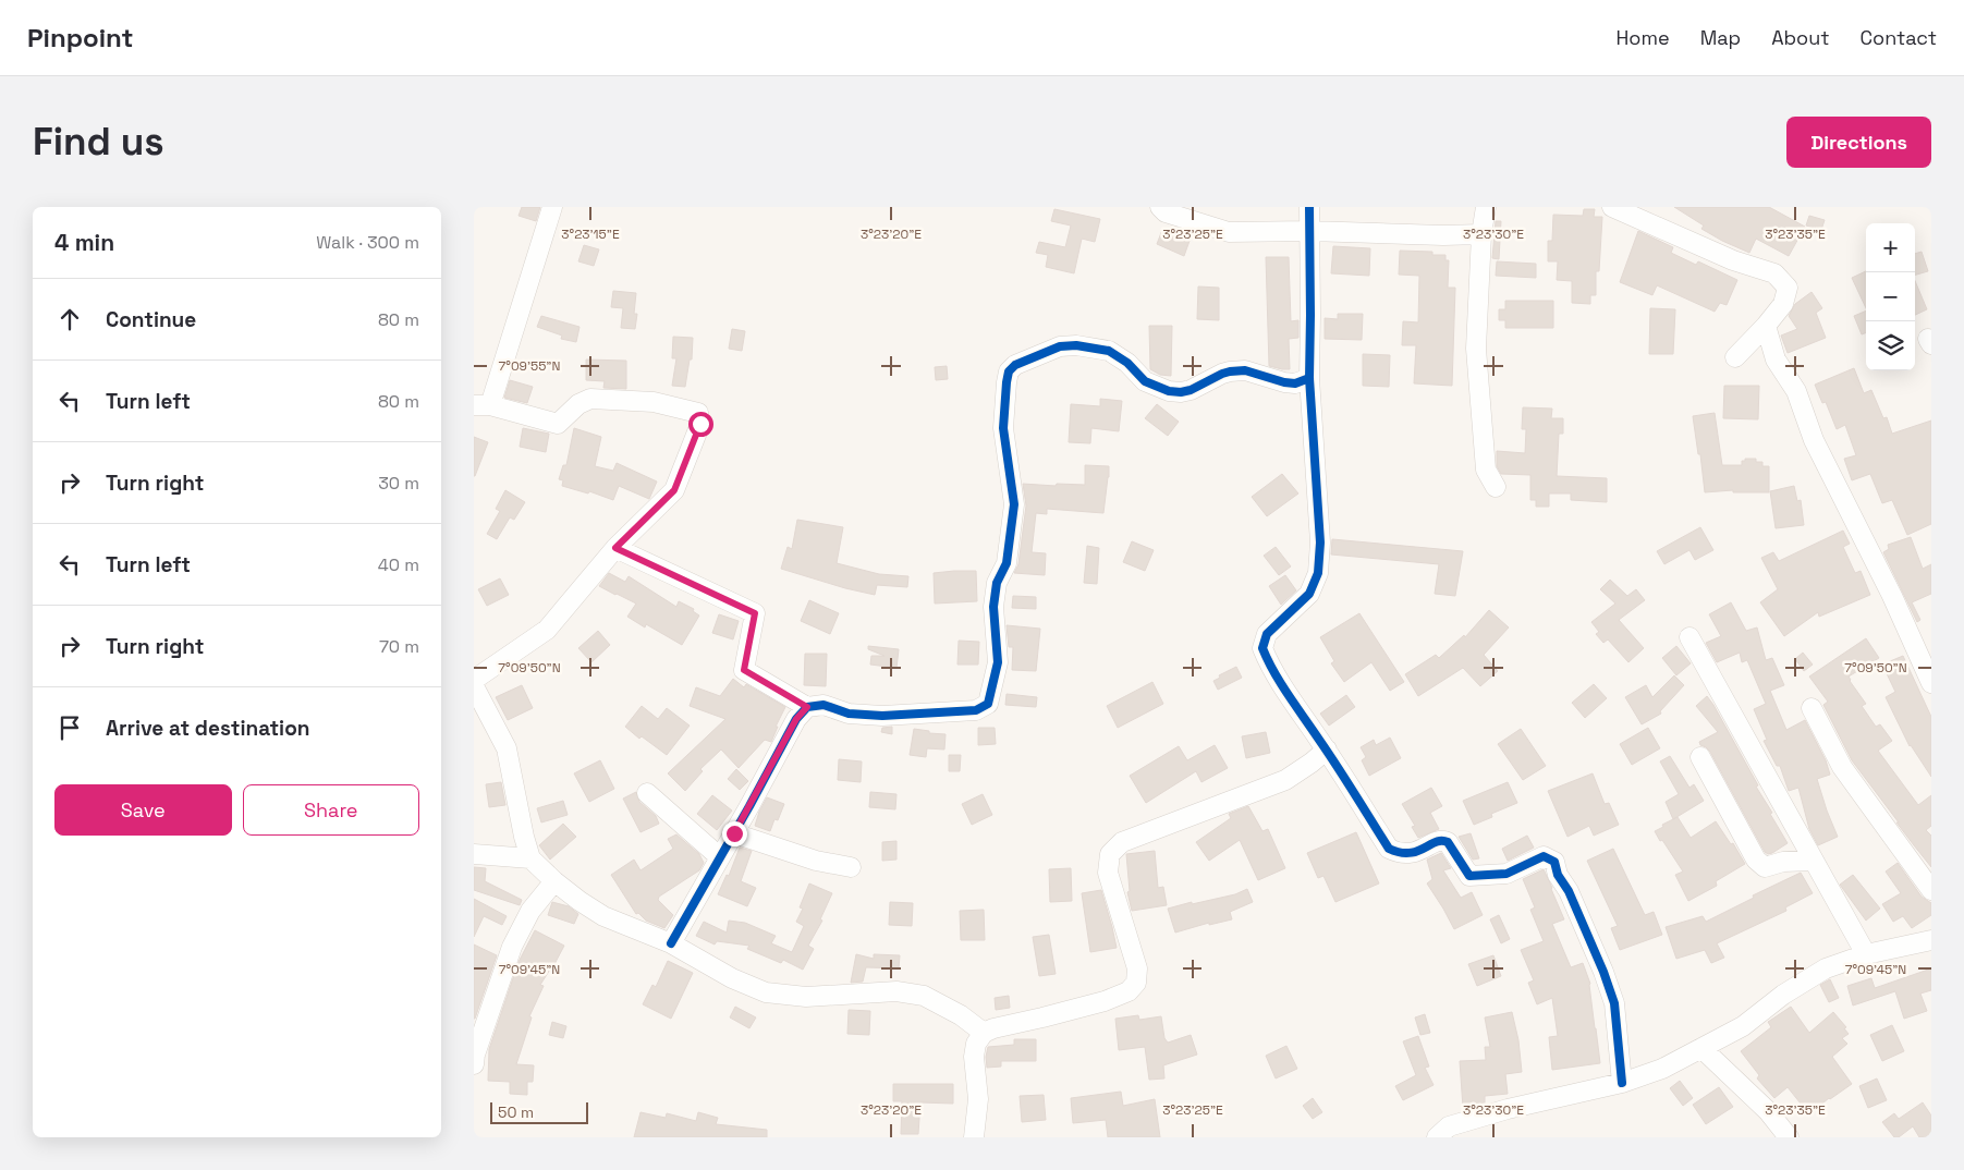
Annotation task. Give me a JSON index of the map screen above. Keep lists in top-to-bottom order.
{
  "scale_bar": "50 m",
  "page": {
    "header": "Pinpoint",
    "nav": [
      "Home",
      "Map",
      "About",
      "Contact"
    ],
    "buttons": [
      "Directions",
      ["Save", "Share"]
    ],
    "title": "Find us",
    "heading": ["4 min", "Walk · 300 m"],
    "map_buttons": ["+", "−"],
    "list": [
      ["Continue", "80 m"],
      ["Turn left", "80 m"],
      ["Turn right", "30 m"],
      ["Turn left", "40 m"],
      ["Turn right", "70 m"],
      "Arrive at destination"
    ],
    "scale": "50 m"
  },
  "coordinates": [
    "3°23'15\"E",
    "3°23'20\"E",
    "3°23'25\"E",
    "3°23'30\"E",
    "3°23'35\"E",
    "7°09'55\"N",
    "7°09'50\"N",
    "7°09'45\"N"
  ]
}
